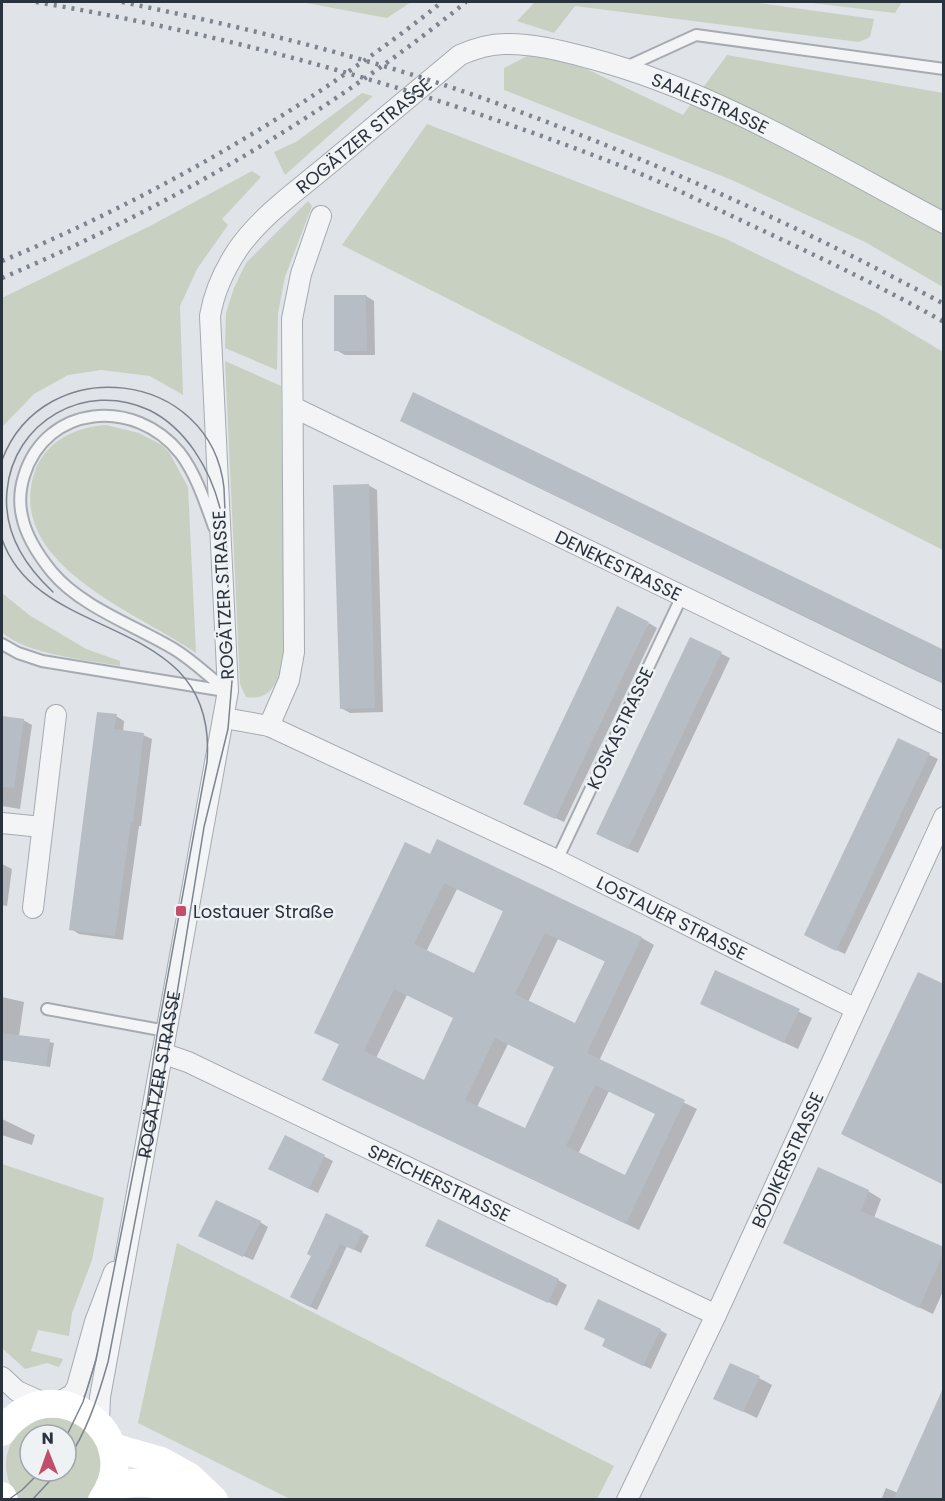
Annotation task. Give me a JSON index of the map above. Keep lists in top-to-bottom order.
{
  "streets": {
    "street": [
      "SAALESTRASSE",
      "ROGÄTZER STRASSE",
      "DENEKESTRASSE",
      "LOSTAUER STRASSE",
      "BÖDIKERSTRASSE",
      "SPEICHERSTRASSE"
    ],
    "lane": ["KOSKASTRASSE"]
  },
  "crossings": [
    ["SAALESTRASSE", "ROGÄTZER STRASSE"],
    ["ROGÄTZER STRASSE", "DENEKESTRASSE"],
    ["ROGÄTZER STRASSE", "LOSTAUER STRASSE"],
    ["ROGÄTZER STRASSE", "SPEICHERSTRASSE"],
    ["DENEKESTRASSE", "KOSKASTRASSE"],
    ["KOSKASTRASSE", "LOSTAUER STRASSE"],
    ["LOSTAUER STRASSE", "BÖDIKERSTRASSE"],
    ["BÖDIKERSTRASSE", "SPEICHERSTRASSE"]
  ],
  "places": {
    "transit": ["Lostauer Straße"]
  },
  "north": "top"
}
